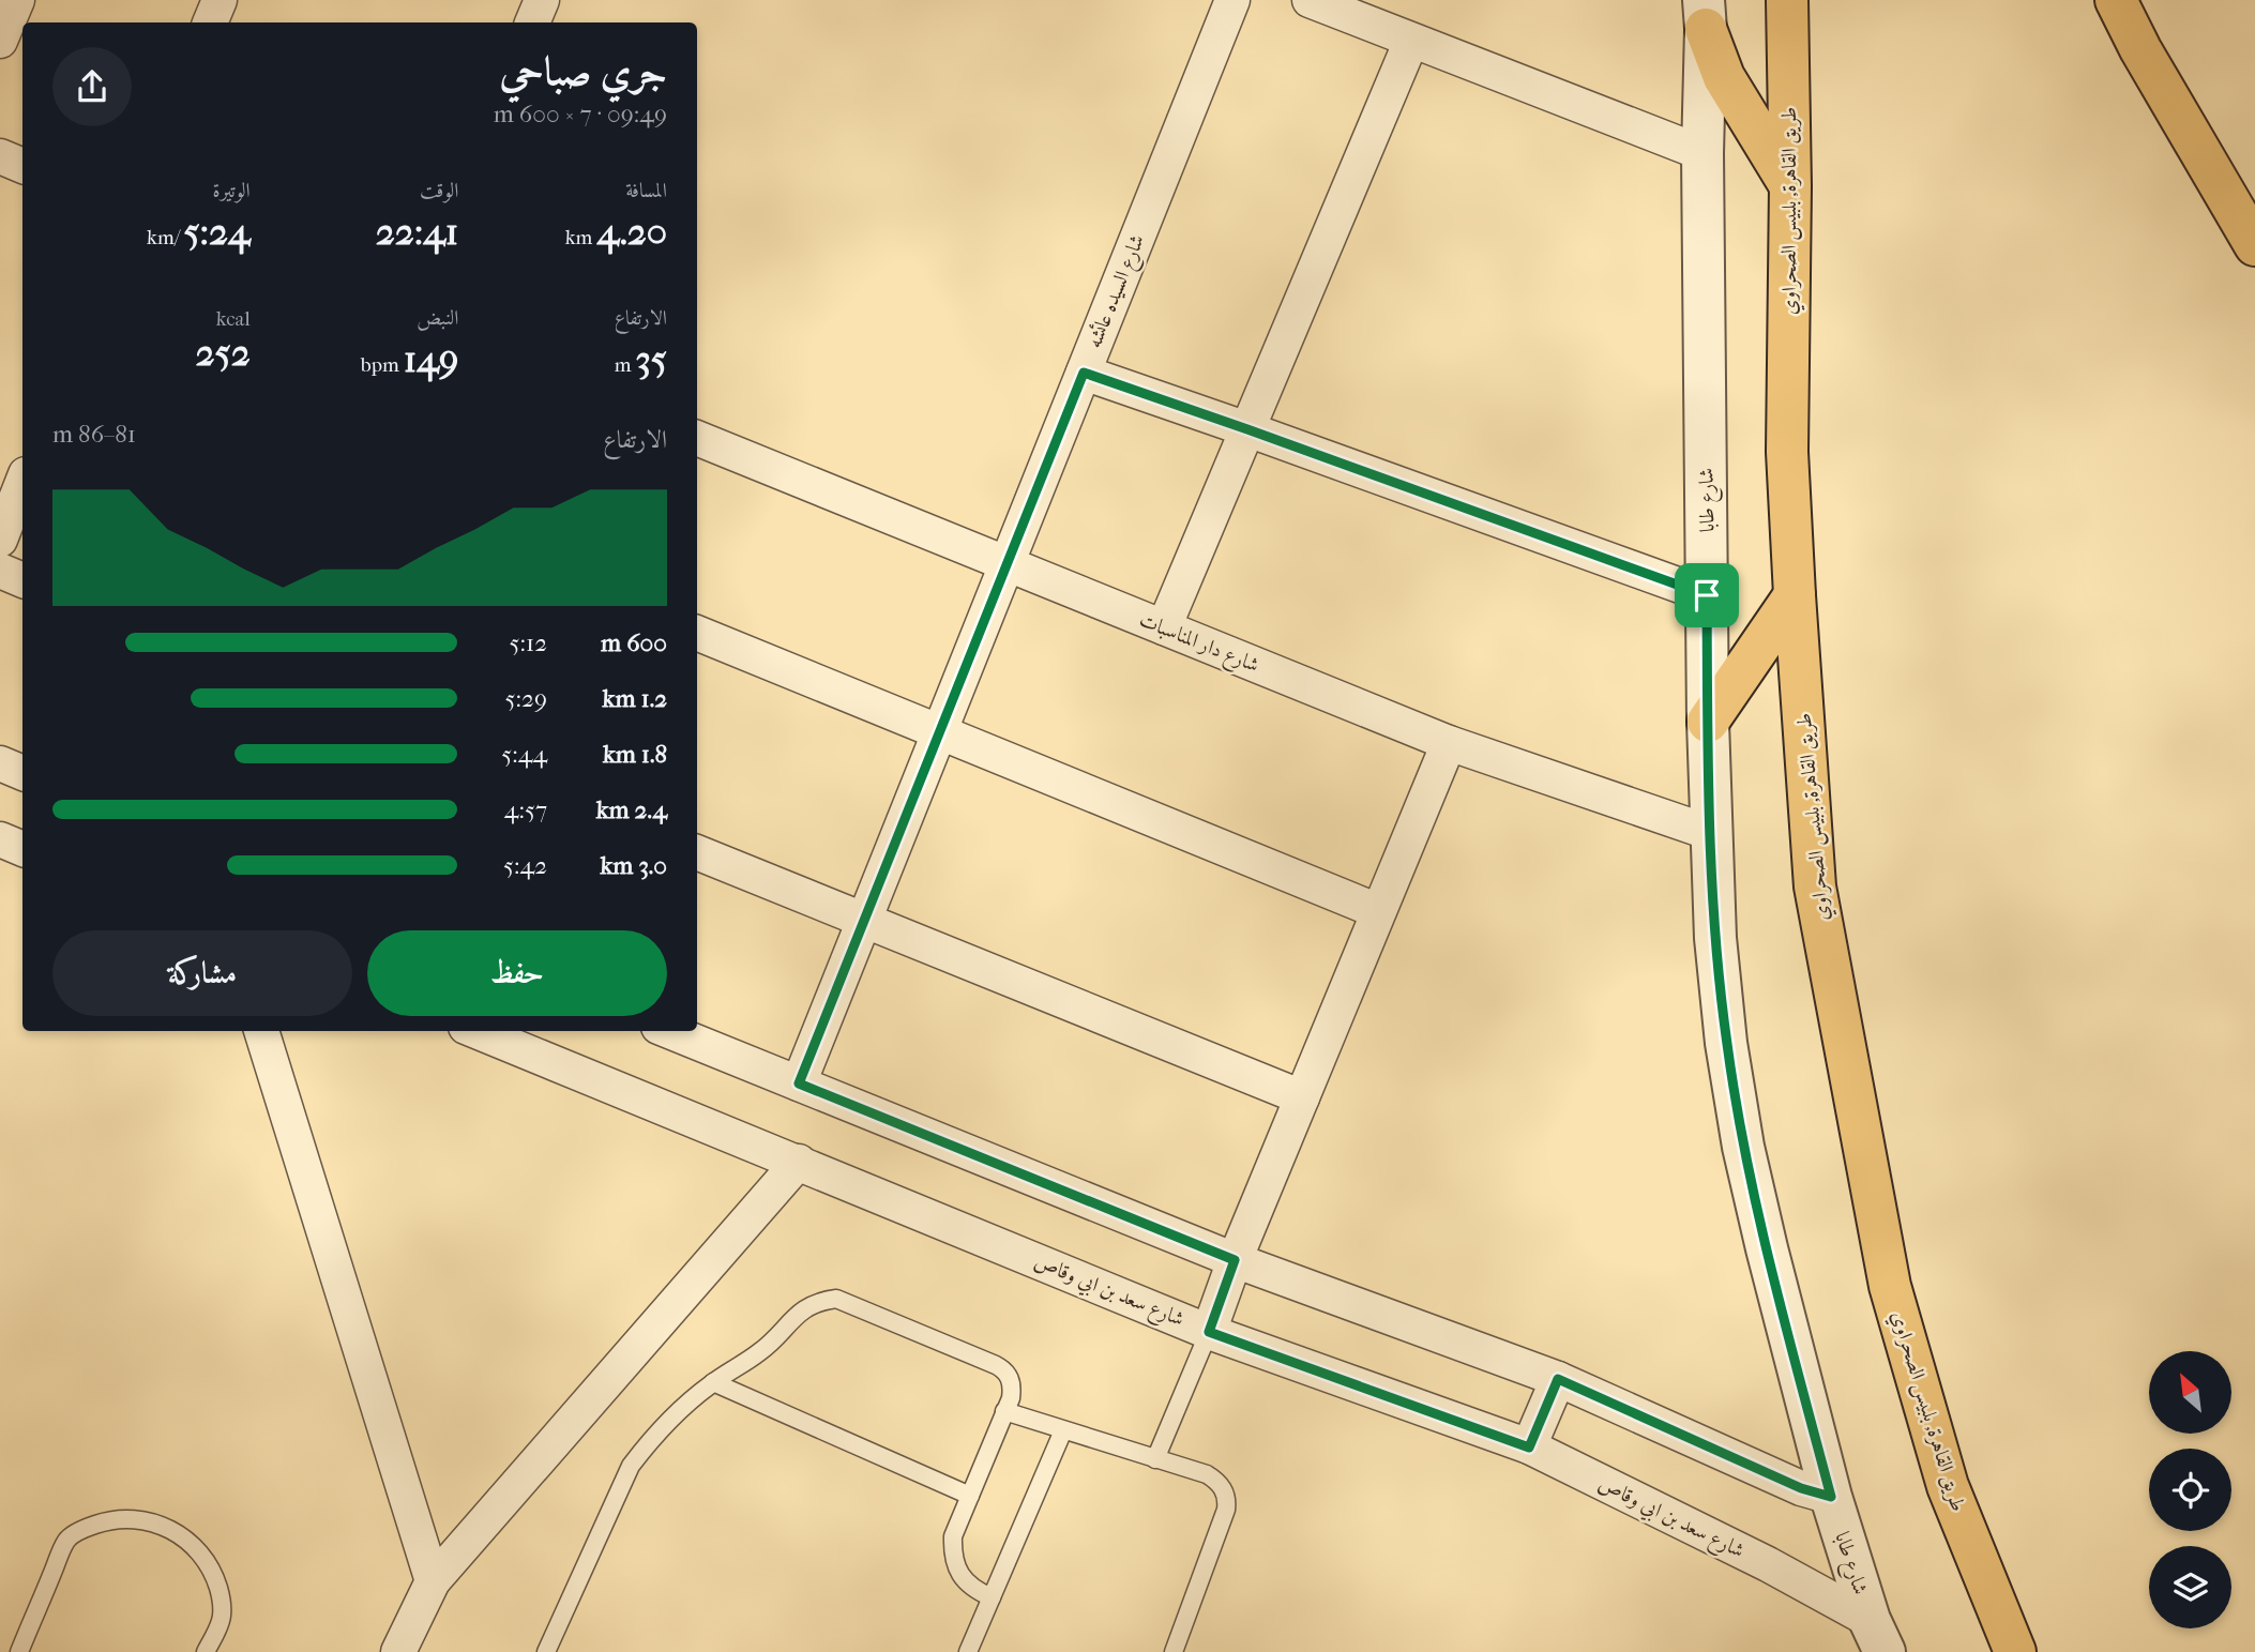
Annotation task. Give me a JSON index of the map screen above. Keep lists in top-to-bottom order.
{
  "streets": {
    "highway": ["طريق القاهرة, بلبيس الصحراوي"],
    "street": [
      "شارع السيده عائشه",
      "شارع طابا",
      "شارع دار المناسبات",
      "شارع سعد بن ابي وقاص"
    ]
  },
  "crossings": [
    ["شارع السيده عائشه", "شارع دار المناسبات"],
    ["شارع طابا", "شارع دار المناسبات"],
    ["شارع طابا", "شارع سعد بن ابي وقاص"]
  ],
  "north": "top left",
  "page": {
    "heading": ["جري صباحي", "09:49 · 7 × 600 m"],
    "stats": [
      ["المسافة", "4.20 km"],
      ["الوقت", "22:41"],
      ["الوتيرة", "5:24 /km"],
      ["الارتفاع", "35 m"],
      ["النبض", "149 bpm"],
      ["kcal", "252"]
    ],
    "chart": ["الارتفاع", "81–86 m"],
    "list": [
      {
        "name": "600 m",
        "note": "5:12"
      },
      {
        "name": "1.2 km",
        "note": "5:29"
      },
      {
        "name": "1.8 km",
        "note": "5:44"
      },
      {
        "name": "2.4 km",
        "note": "4:57"
      },
      {
        "name": "3.0 km",
        "note": "5:42"
      }
    ],
    "buttons": ["حفظ", "مشاركة"]
  }
}
